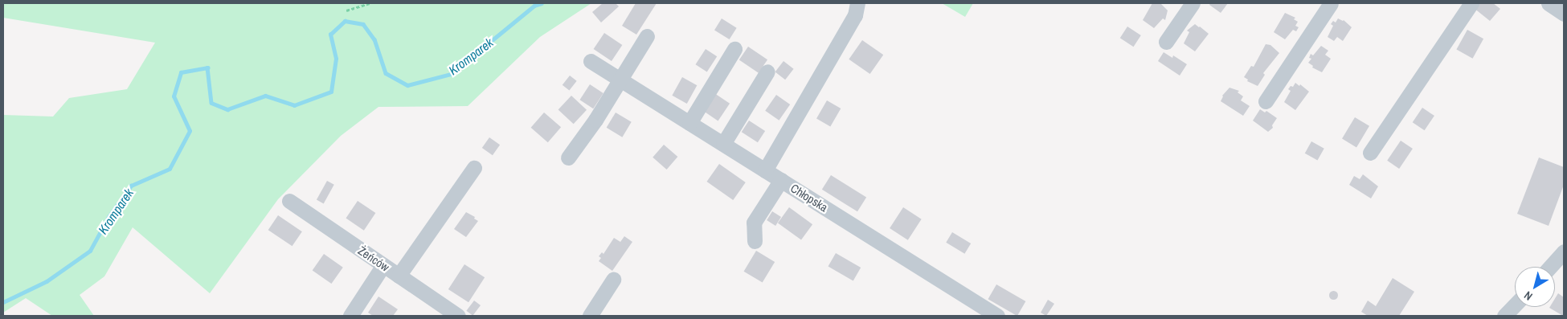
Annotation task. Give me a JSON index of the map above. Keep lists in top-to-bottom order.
{
  "streets": {
    "street": ["Chłopska", "Żeńców"]
  },
  "water": ["Kromparek"],
  "north": "bottom left"
}
